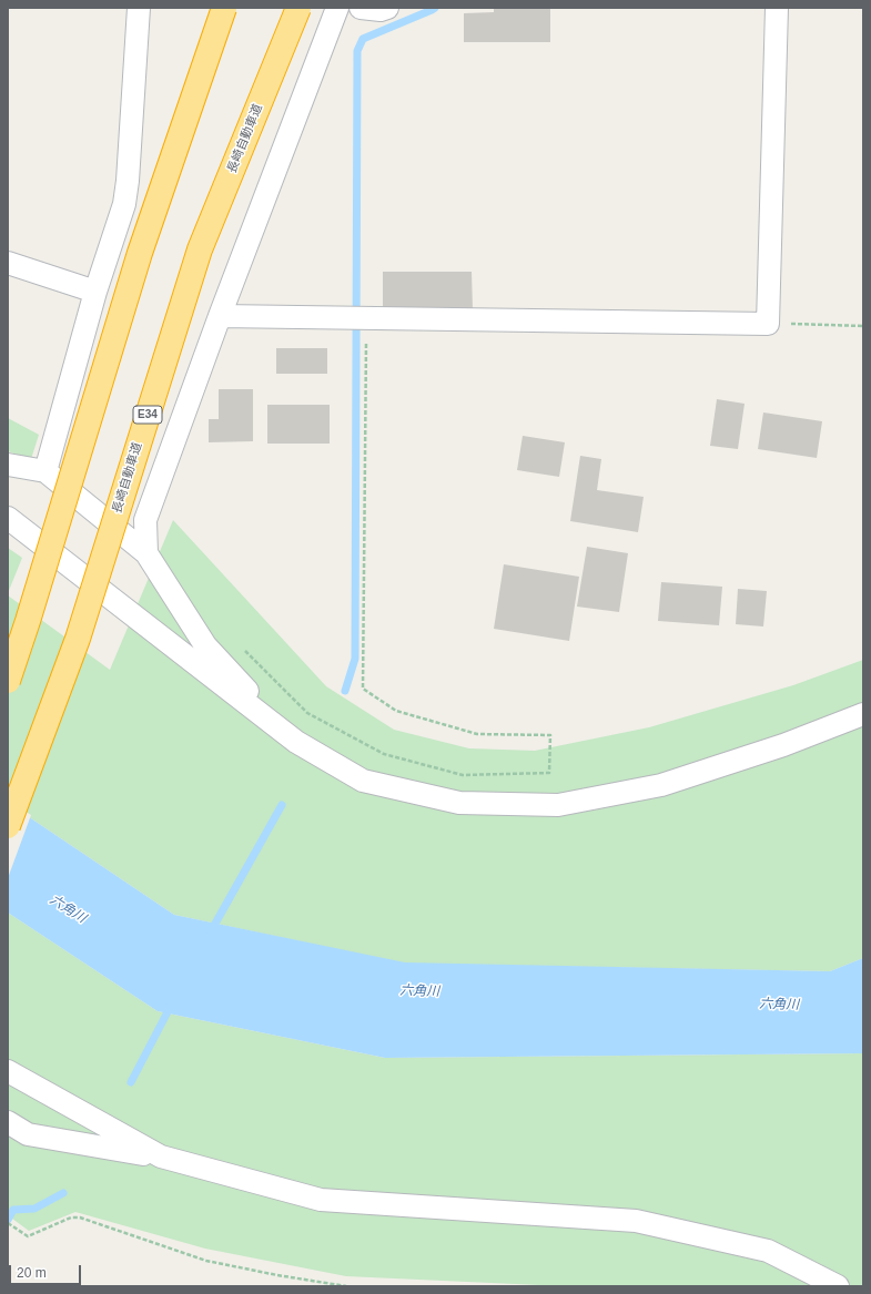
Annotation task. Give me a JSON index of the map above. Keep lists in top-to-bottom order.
{
  "streets": {
    "highway": ["長崎自動車道", "E34"]
  },
  "water": ["六角川"],
  "scale_bar": "20 m"
}
